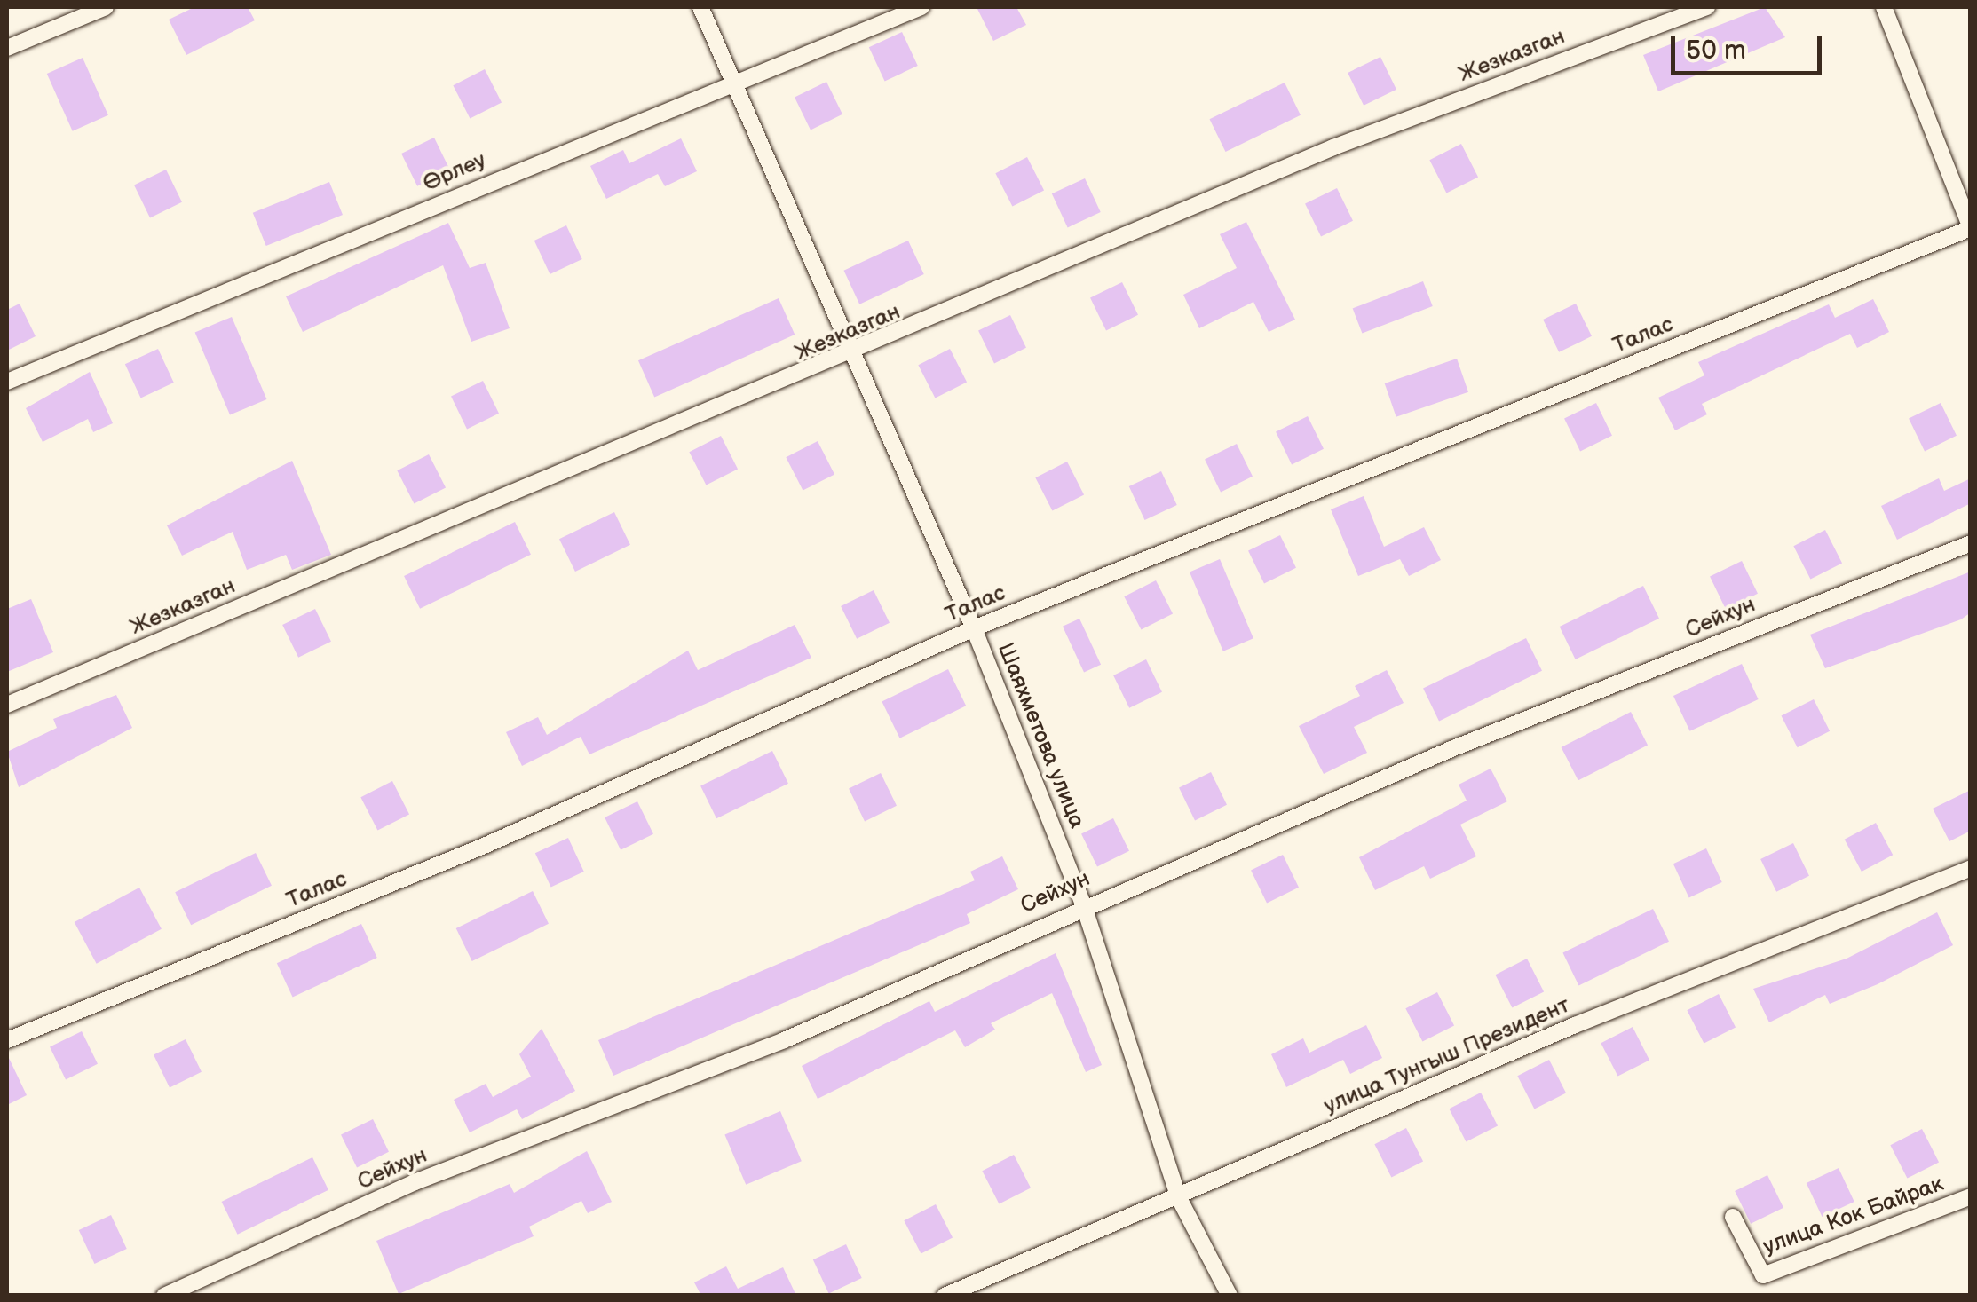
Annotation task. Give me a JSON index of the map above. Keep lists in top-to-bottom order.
{
  "streets": {
    "street": [
      "Жезказган",
      "Өрлеу",
      "Талас",
      "Сейхун",
      "Шаяхметова улица",
      "улица Тунгыш Президент",
      "улица Кок Байрак"
    ]
  },
  "crossings": [
    ["Жезказган", "Шаяхметова улица"],
    ["Өрлеу", "Шаяхметова улица"],
    ["Талас", "Шаяхметова улица"],
    ["Сейхун", "Шаяхметова улица"],
    ["Шаяхметова улица", "улица Тунгыш Президент"]
  ],
  "scale_bar": "50 m"
}
